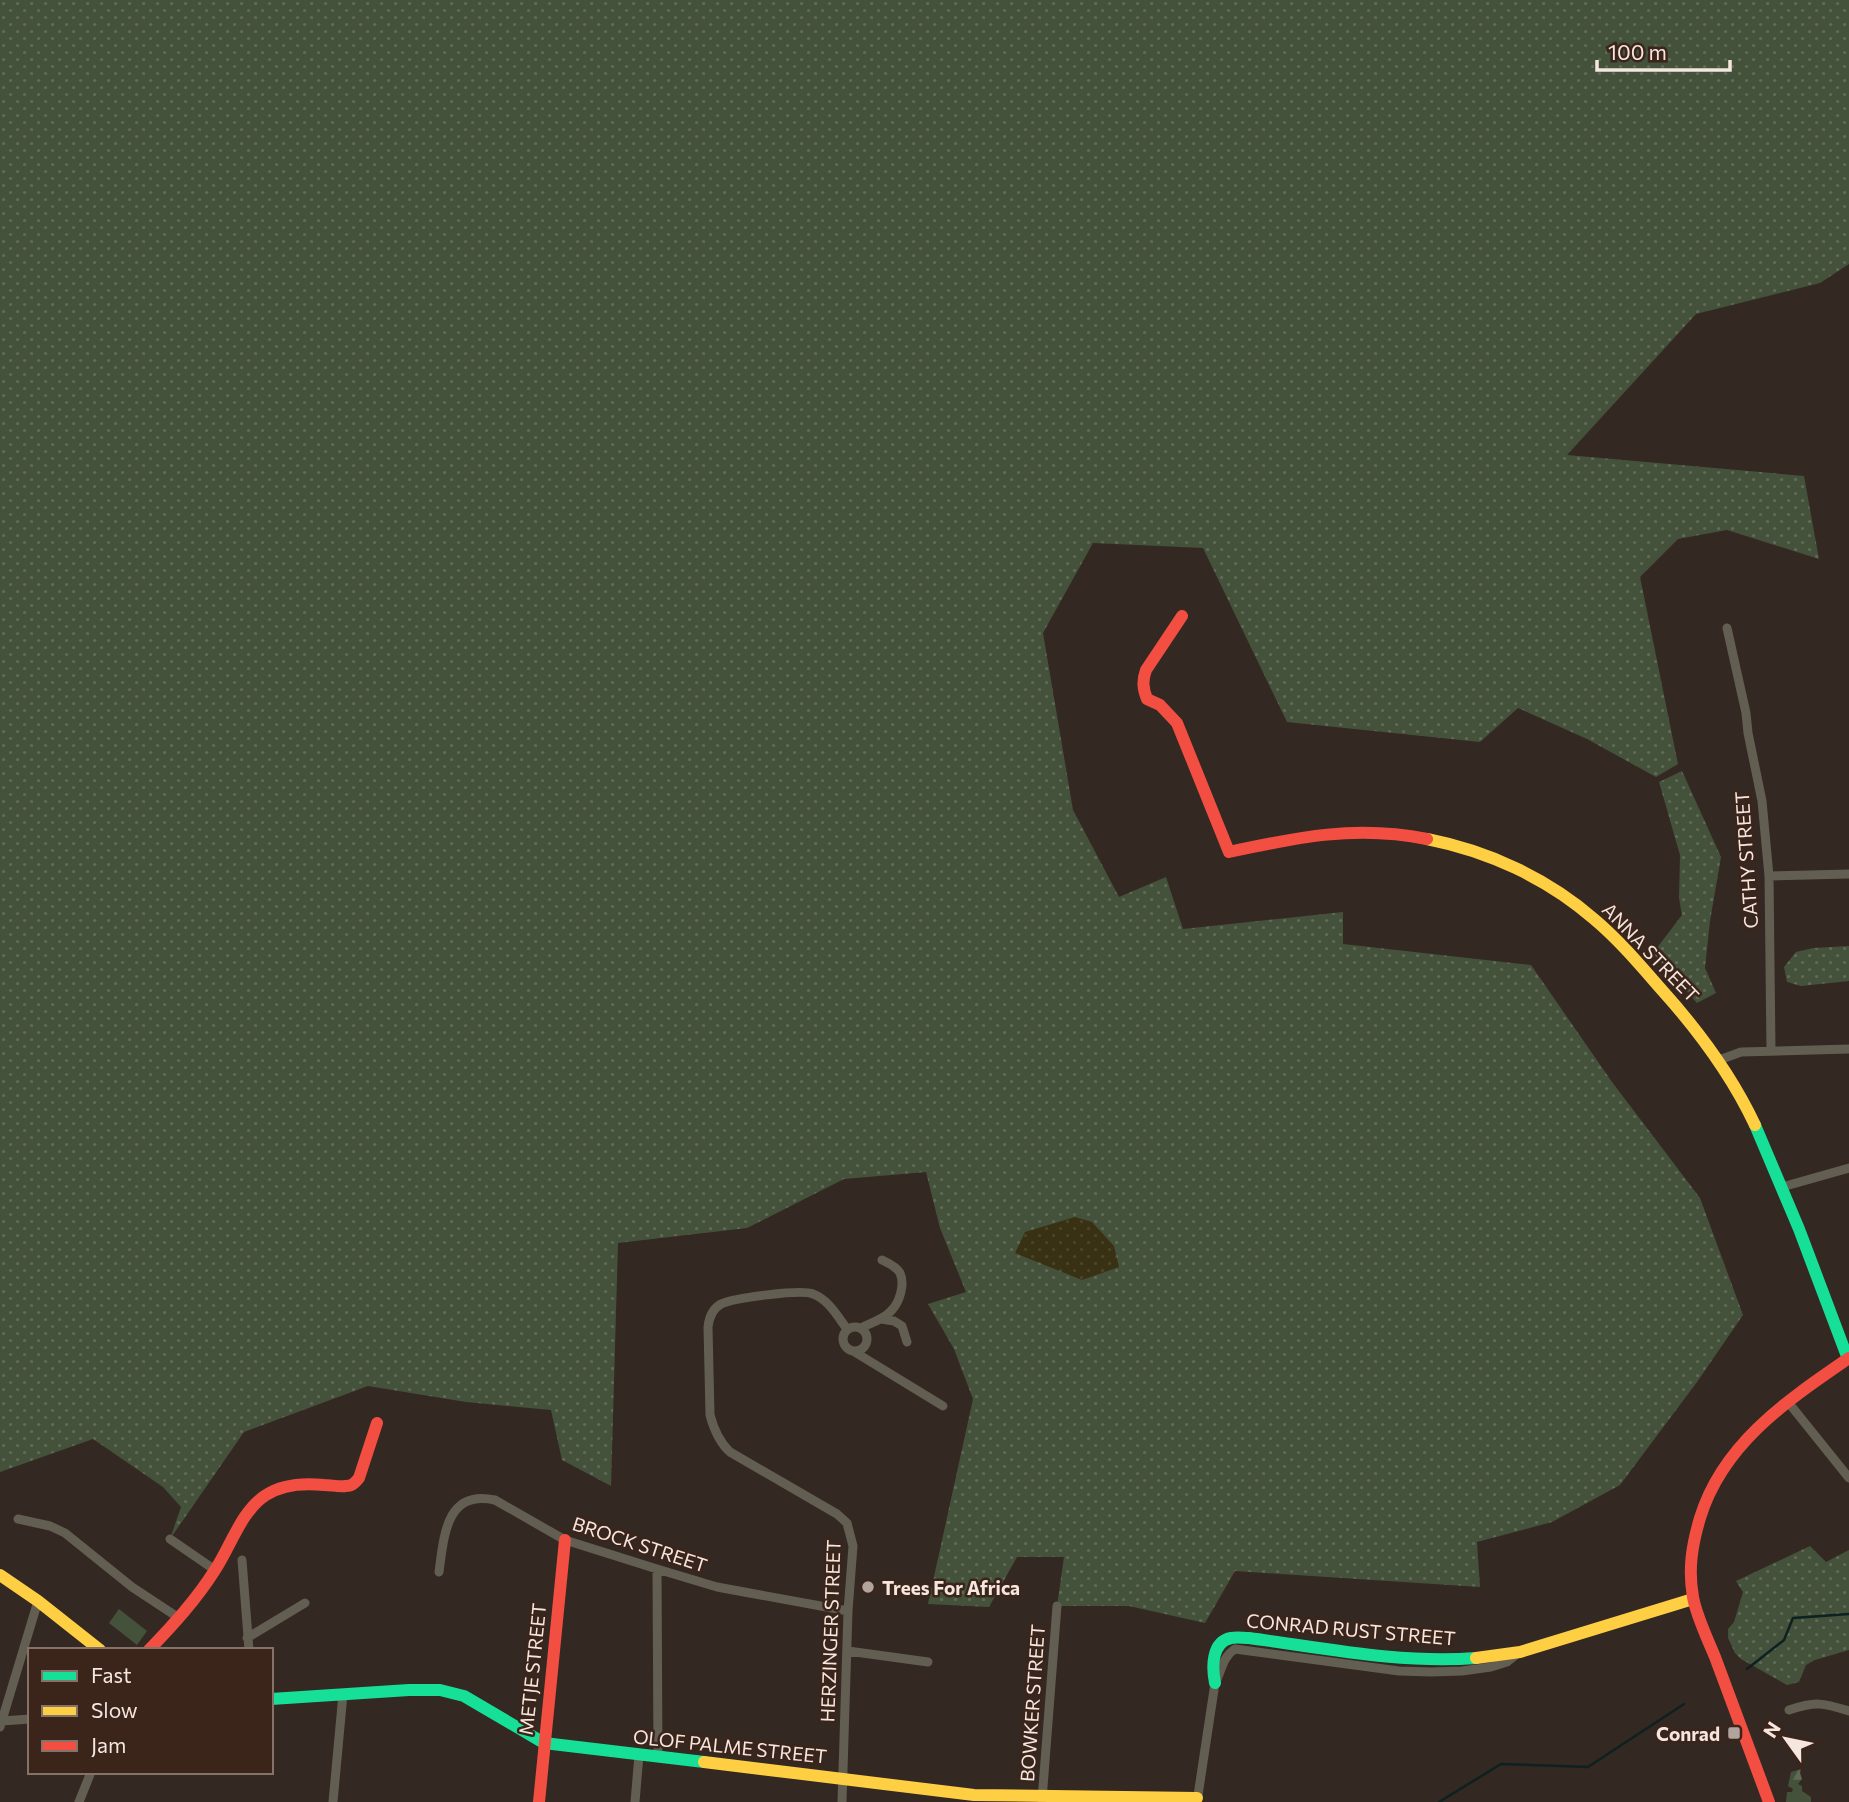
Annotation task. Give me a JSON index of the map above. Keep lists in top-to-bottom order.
{
  "streets": {
    "street": [
      "CATHY STREET",
      "ANNA STREET",
      "BROCK STREET",
      "CONRAD RUST STREET",
      "HERZINGER STREET",
      "METJE STREET",
      "BOWKER STREET",
      "OLOF PALME STREET"
    ]
  },
  "crossings": [
    ["BROCK STREET", "HERZINGER STREET"],
    ["BROCK STREET", "METJE STREET"],
    ["HERZINGER STREET", "OLOF PALME STREET"],
    ["METJE STREET", "OLOF PALME STREET"],
    ["BOWKER STREET", "OLOF PALME STREET"]
  ],
  "places": {
    "other": ["Trees For Africa"],
    "transit": ["Conrad"]
  },
  "legend": ["Fast", "Slow", "Jam"],
  "scale_bar": "100 m",
  "north": "top left"
}
